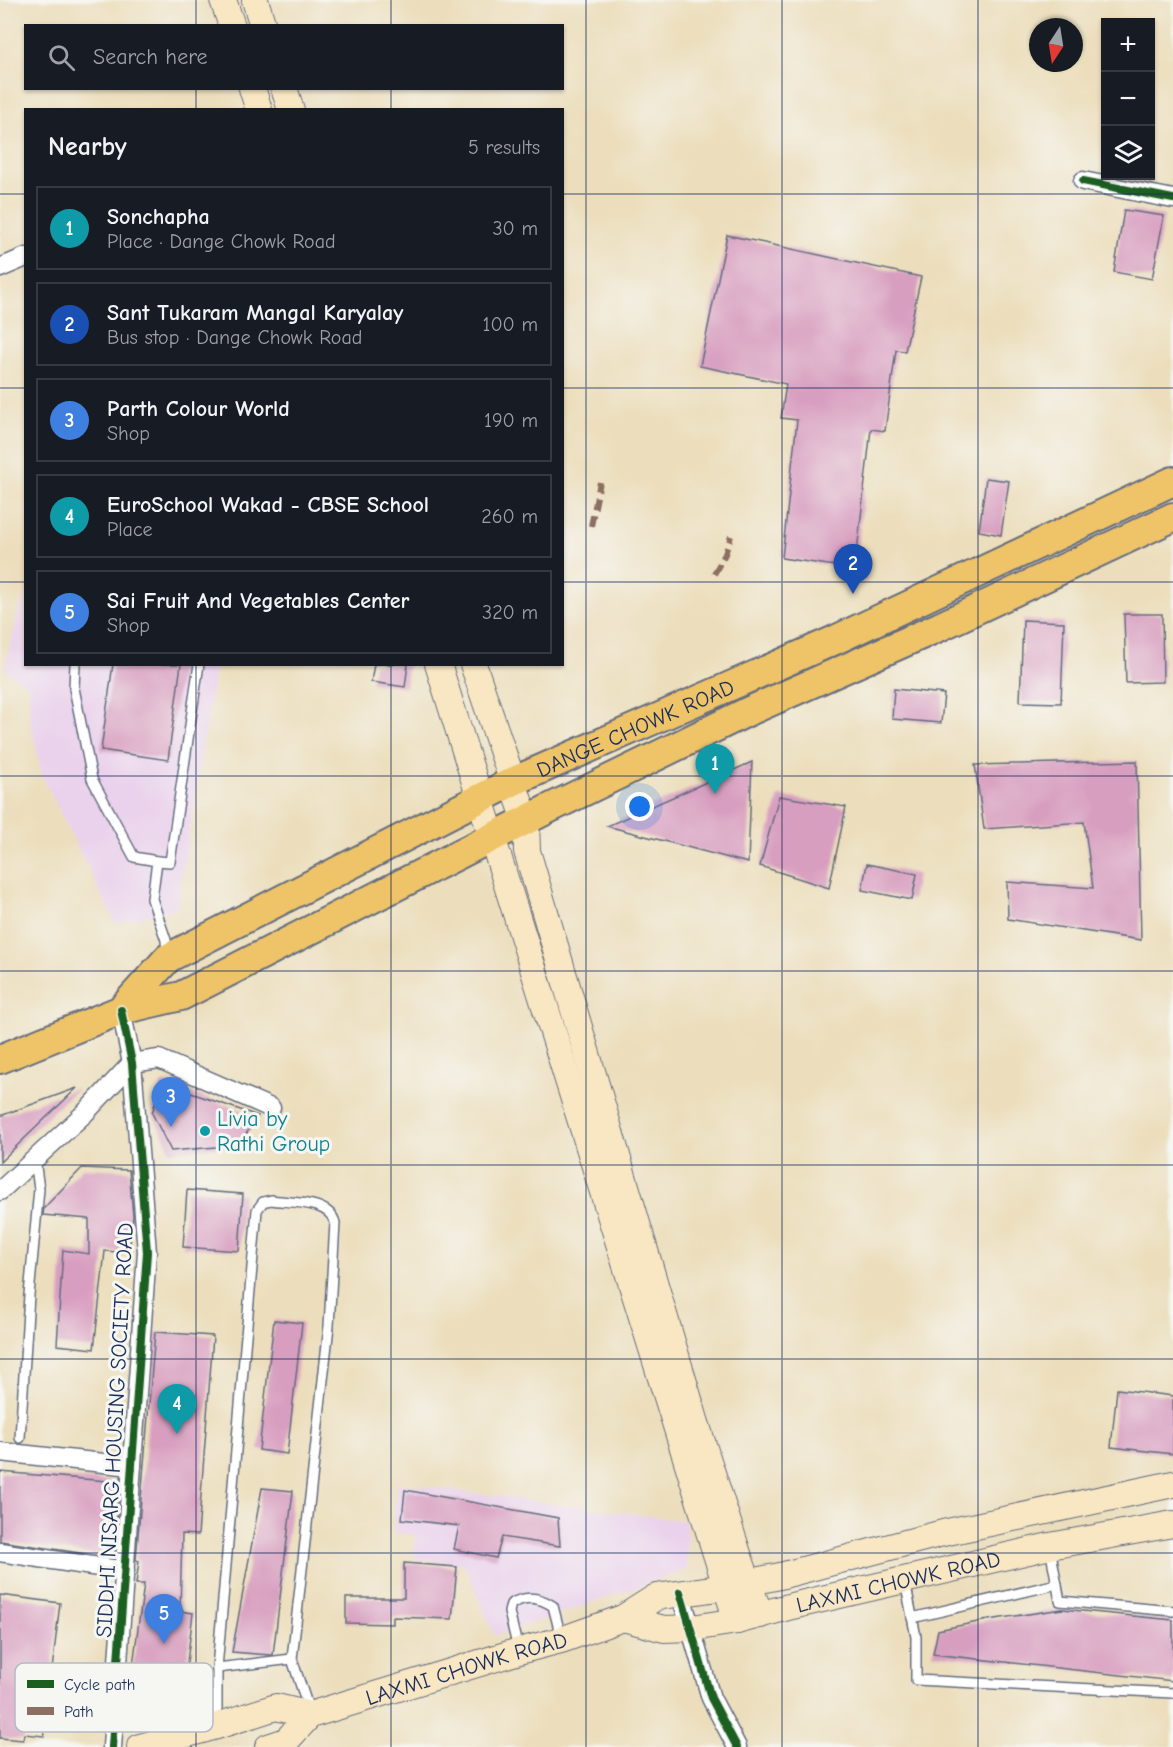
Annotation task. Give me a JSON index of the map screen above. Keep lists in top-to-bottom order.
{
  "streets": {
    "main road": ["DANGE CHOWK ROAD", "LAXMI CHOWK ROAD"],
    "street": ["SIDDHI NISARG HOUSING SOCIETY ROAD"]
  },
  "crossings": [
    ["DANGE CHOWK ROAD", "SIDDHI NISARG HOUSING SOCIETY ROAD"]
  ],
  "places": ["Livia by Rathi Group"],
  "legend": ["Cycle path", "Path"],
  "north": "bottom",
  "page": {
    "map_buttons": ["+", "−"],
    "search": "Search here",
    "heading": ["Nearby", "5 results"],
    "list": [
      {
        "mark": "1",
        "name": "Sonchapha",
        "note": "Place · Dange Chowk Road",
        "value": "30 m"
      },
      {
        "mark": "2",
        "name": "Sant Tukaram Mangal Karyalay",
        "note": "Bus stop · Dange Chowk Road",
        "value": "100 m"
      },
      {
        "mark": "3",
        "name": "Parth Colour World",
        "note": "Shop",
        "value": "190 m"
      },
      {
        "mark": "4",
        "name": "EuroSchool Wakad - CBSE School",
        "note": "Place",
        "value": "260 m"
      },
      {
        "mark": "5",
        "name": "Sai Fruit And Vegetables Center",
        "note": "Shop",
        "value": "320 m"
      }
    ],
    "pins": [
      "2",
      "1",
      "3",
      "4",
      "5"
    ]
  }
}
